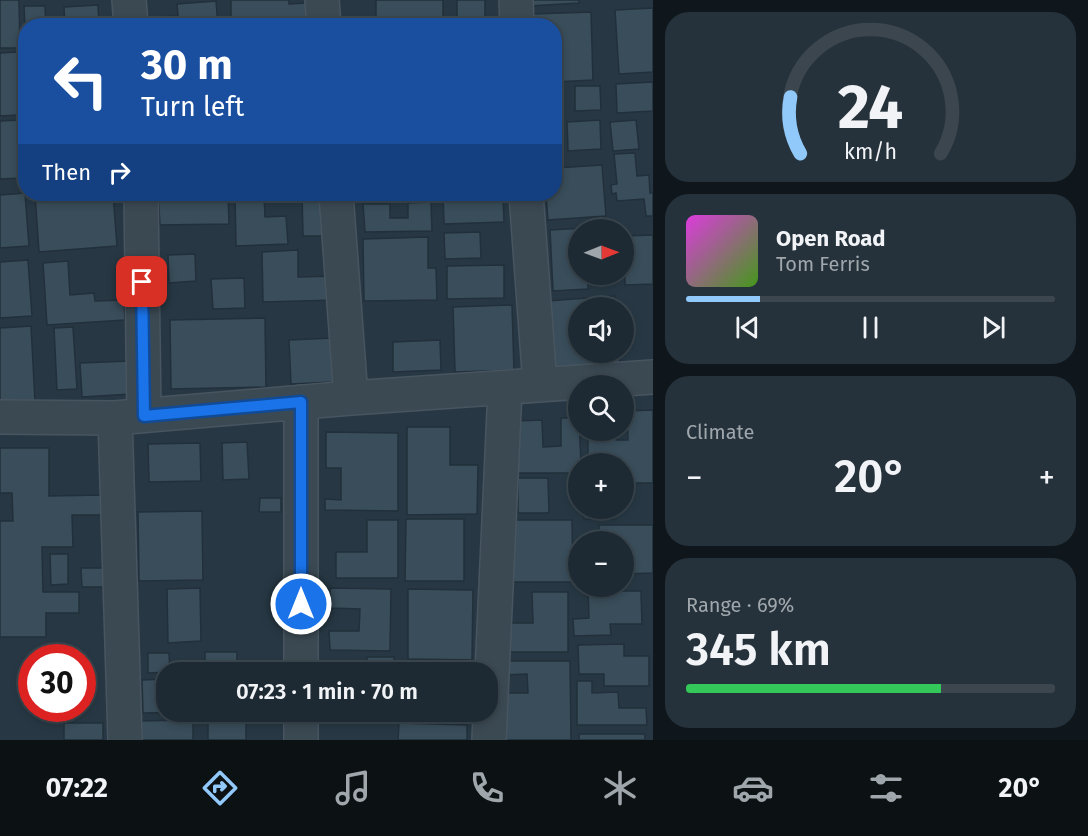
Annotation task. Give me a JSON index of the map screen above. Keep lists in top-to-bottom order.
{
  "north": "right",
  "page": {
    "turn": ["30 m", "Turn left"],
    "then": "Then",
    "song": ["Open Road", "Tom Ferris"],
    "map_buttons": ["+", "−"],
    "tile": [
      "Climate",
      ["Range · 69%", "345 km"]
    ],
    "heat": ["−", "20°", "+"],
    "limit": "30",
    "trip": "07:23 · 1 min · 70 m",
    "tabs": ["07:22", "20°"],
    "gauge": ["24", "km/h"]
  }
}
